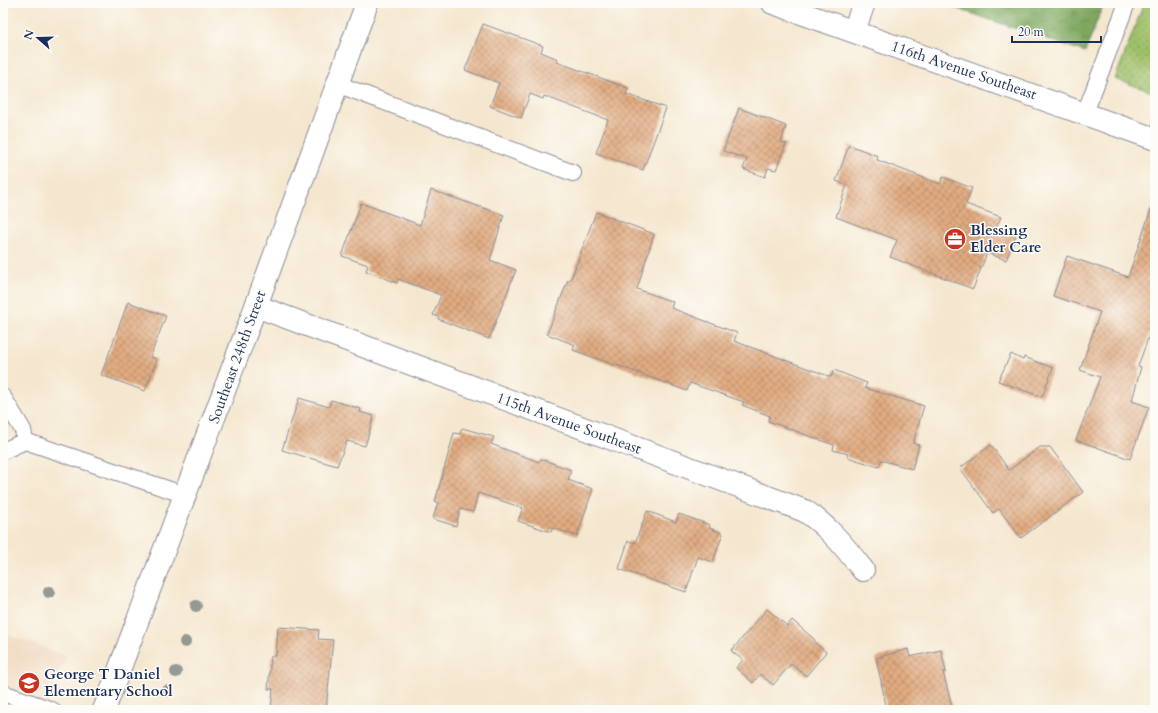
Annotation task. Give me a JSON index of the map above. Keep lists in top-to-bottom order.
{
  "streets": {
    "street": ["116th Avenue Southeast", "Southeast 248th Street", "115th Avenue Southeast"]
  },
  "crossings": [
    ["Southeast 248th Street", "115th Avenue Southeast"]
  ],
  "places": {
    "office": ["Blessing Elder Care"],
    "school or university": ["George T Daniel Elementary School"]
  },
  "scale_bar": "20 m",
  "north": "left"
}
